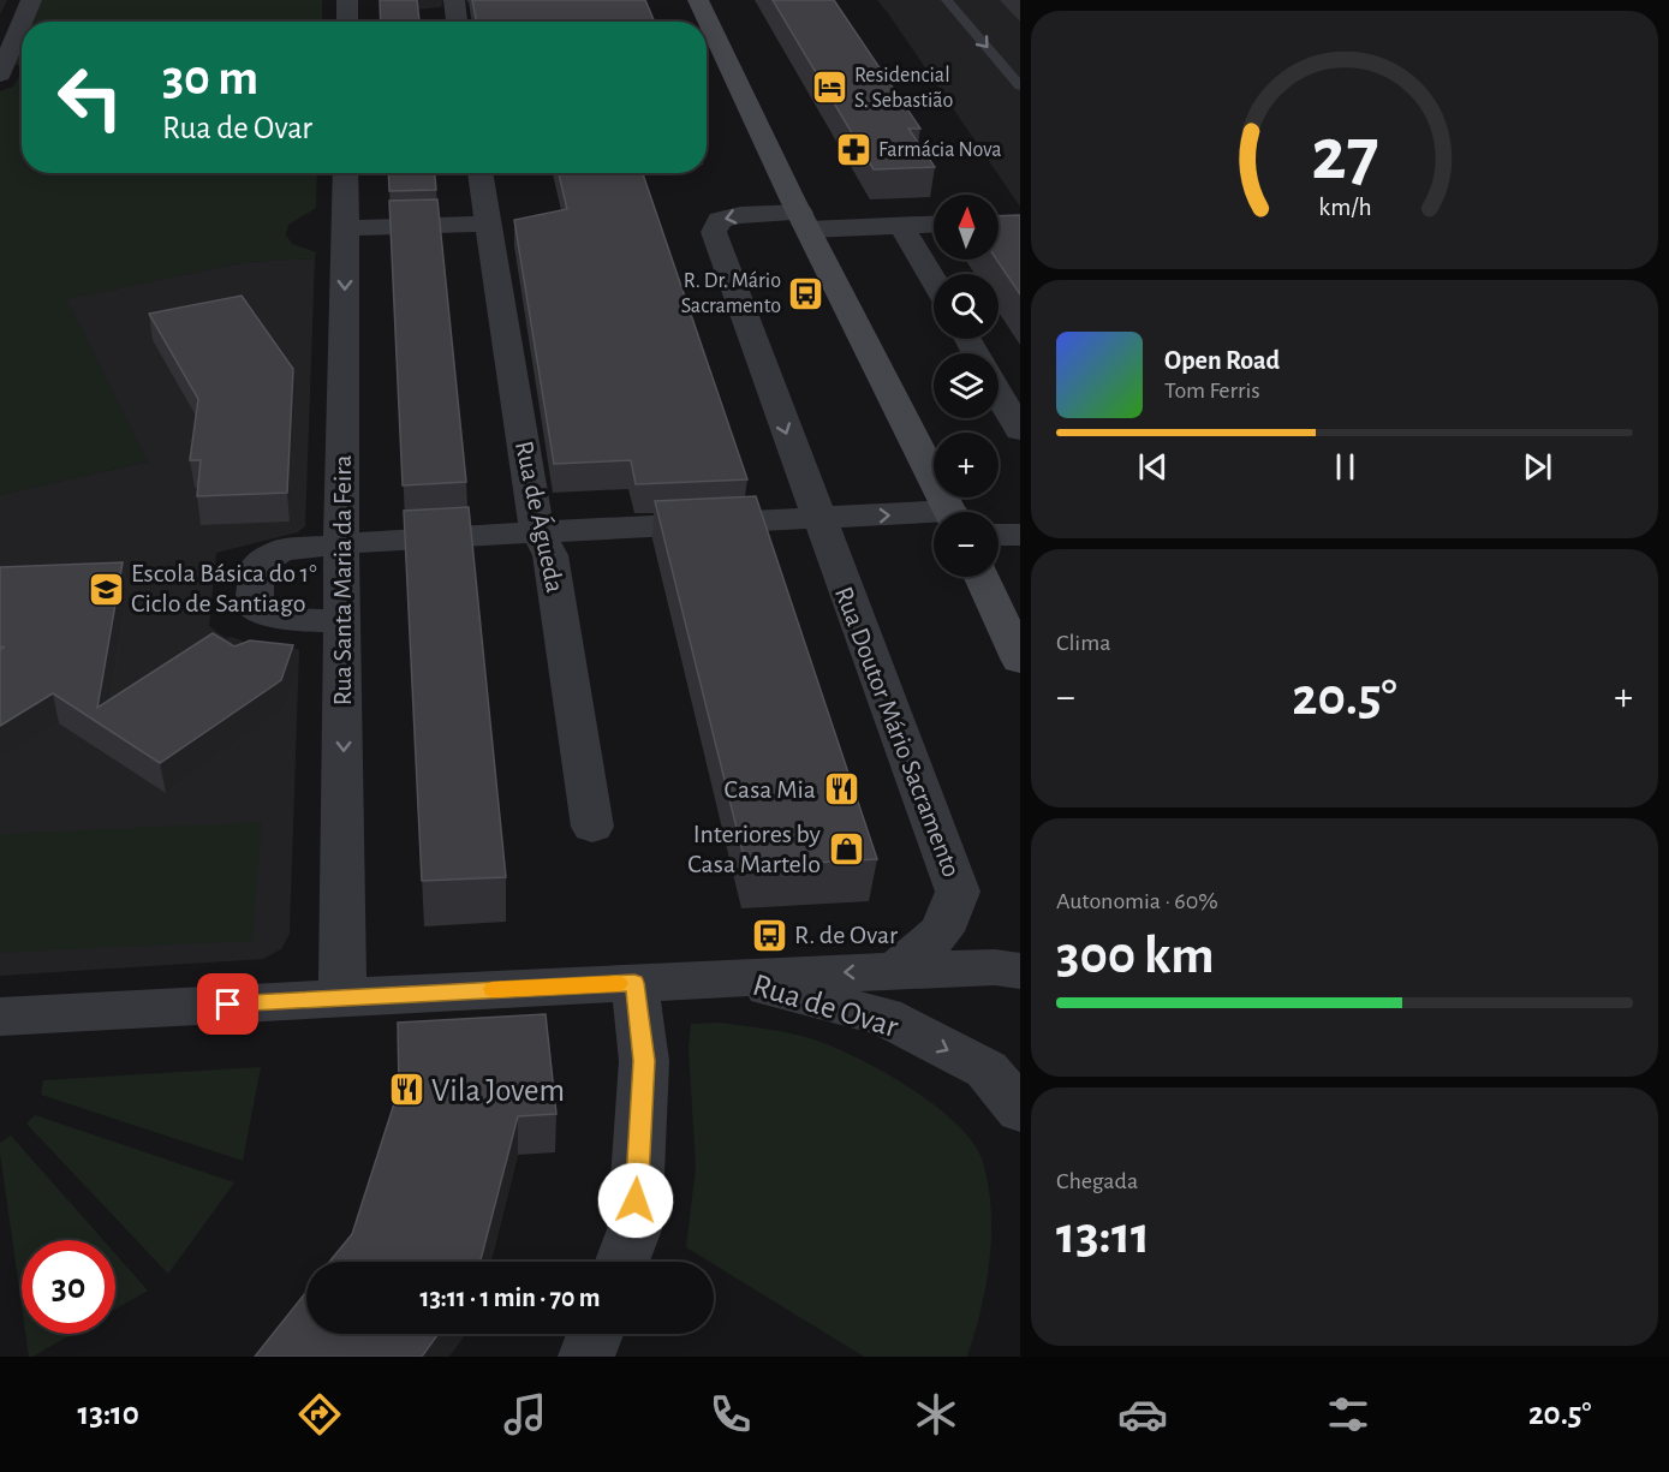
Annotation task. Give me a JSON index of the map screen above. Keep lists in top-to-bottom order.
{
  "streets": {
    "street": [
      "Rua de Águeda",
      "Rua Santa Maria da Feira",
      "Rua Doutor Mário Sacramento",
      "Rua de Ovar"
    ]
  },
  "crossings": [
    ["Rua Santa Maria da Feira", "Rua de Ovar"],
    ["Rua Doutor Mário Sacramento", "Rua de Ovar"]
  ],
  "one_way": ["Rua Santa Maria da Feira"],
  "places": {
    "hotel": ["Residencial S. Sebastião"],
    "pharmacy": ["Farmácia Nova"],
    "bus stop": ["R. Dr. Mário Sacramento", "R. de Ovar"],
    "school or university": ["Escola Básica do 1° Ciclo de Santiago"],
    "restaurant": ["Casa Mia", "Vila Jovem"],
    "shop": ["Interiores by Casa Martelo"]
  },
  "north": "top",
  "page": {
    "turn": ["30 m", "Rua de Ovar"],
    "map_buttons": ["+", "−"],
    "song": ["Open Road", "Tom Ferris"],
    "tile": [
      "Clima",
      ["Autonomia · 60%", "300 km"],
      ["Chegada", "13:11"]
    ],
    "heat": ["−", "20.5°", "+"],
    "limit": "30",
    "trip": "13:11 · 1 min · 70 m",
    "tabs": ["13:10", "20.5°"],
    "gauge": ["27", "km/h"]
  }
}
